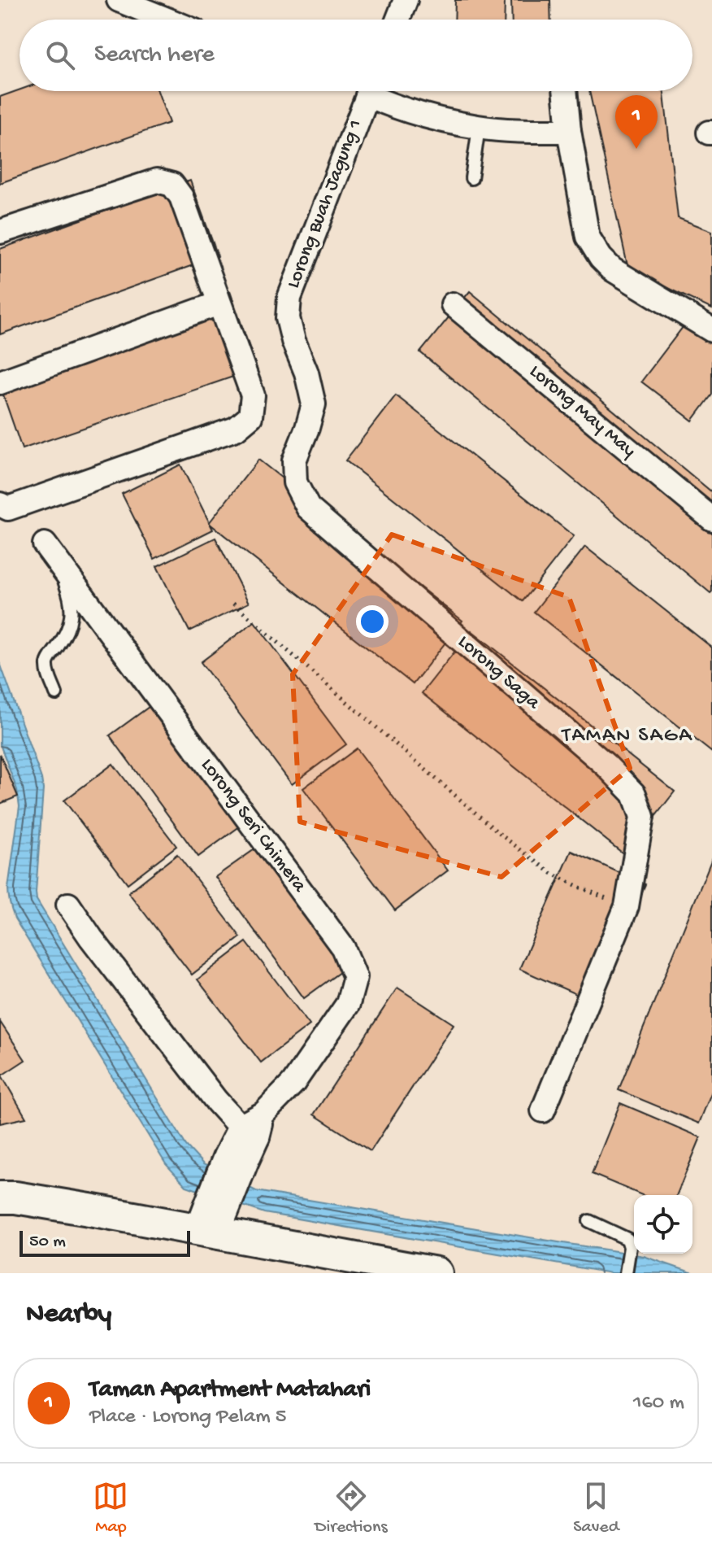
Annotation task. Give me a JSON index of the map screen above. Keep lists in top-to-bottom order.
{
  "streets": {
    "street": [
      "Lorong Buah Jagung 1",
      "Lorong May May",
      "Lorong Saga",
      "Lorong Seri Chimera"
    ]
  },
  "crossings": [
    ["Lorong Buah Jagung 1", "Lorong Saga"]
  ],
  "districts": ["TAMAN SAGA"],
  "scale_bar": "50 m",
  "page": {
    "search": "Search here",
    "pins": "1",
    "scale": "50 m",
    "heading": "Nearby",
    "list": [
      {
        "mark": "1",
        "name": "Taman Apartment Matahari",
        "note": "Place · Lorong Pelam 5",
        "value": "160 m"
      }
    ],
    "nav": ["Map", "Directions", "Saved"]
  }
}
